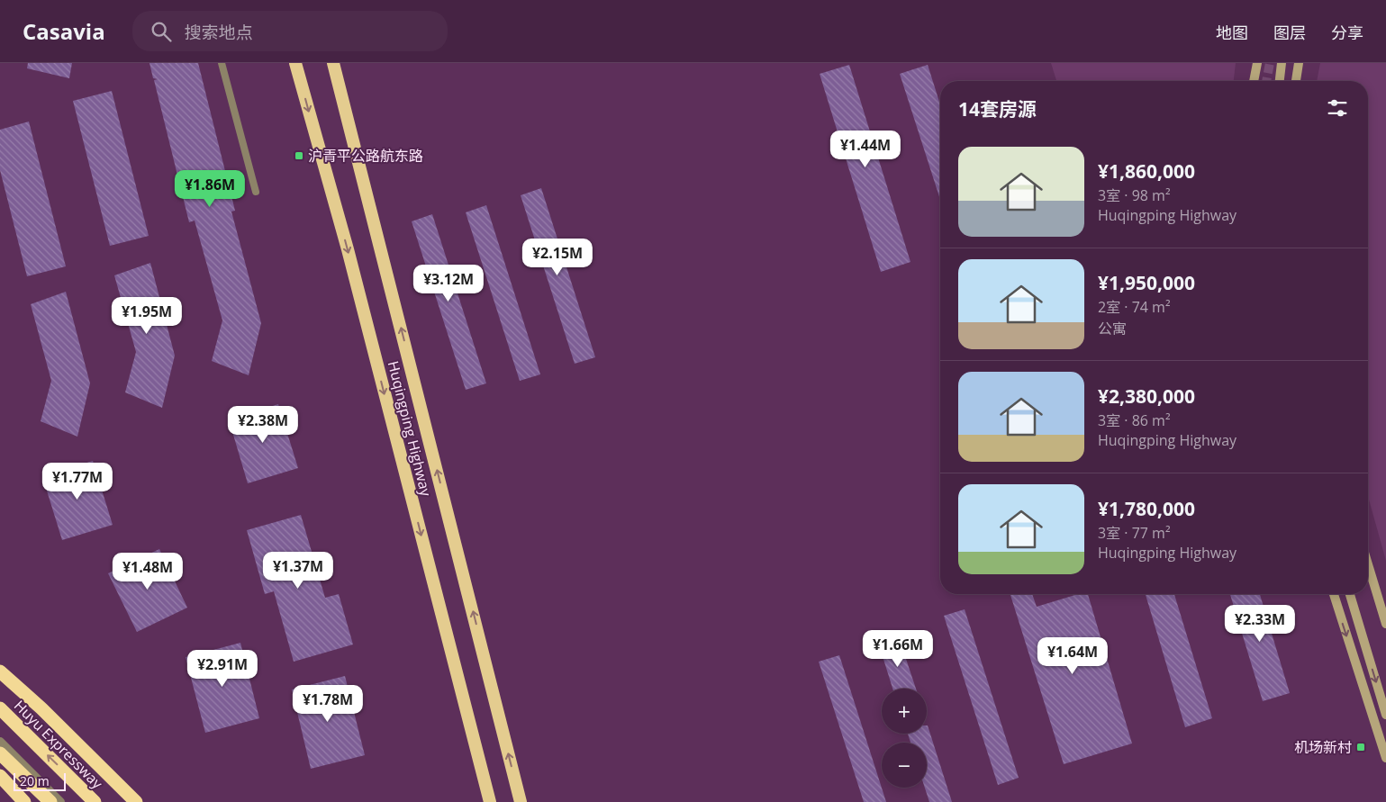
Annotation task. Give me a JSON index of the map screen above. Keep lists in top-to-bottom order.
{
  "streets": {
    "highway": ["Huqingping Highway", "Huyu Expressway"]
  },
  "places": {
    "transit": ["沪青平公路航东路", "机场新村"]
  },
  "scale_bar": "20 m",
  "page": {
    "header": "Casavia",
    "search": "搜索地点",
    "nav": ["地图", "图层", "分享"],
    "heading": "14套房源",
    "price": [
      "¥1.44M",
      "¥1.86M",
      "¥2.15M",
      "¥3.12M",
      "¥1.95M",
      "¥2.38M",
      "¥1.77M",
      "¥1.37M",
      "¥1.48M",
      "¥2.33M",
      "¥1.66M",
      "¥1.64M",
      "¥2.91M",
      "¥1.78M"
    ],
    "list": [
      {
        "name": "¥1,860,000",
        "note": "3室 · 98 m² · Huqingping Highway"
      },
      {
        "name": "¥1,950,000",
        "note": "2室 · 74 m² · 公寓"
      },
      {
        "name": "¥2,380,000",
        "note": "3室 · 86 m² · Huqingping Highway"
      },
      {
        "name": "¥1,780,000",
        "note": "3室 · 77 m² · Huqingping Highway"
      }
    ],
    "map_buttons": ["+", "−"],
    "scale": "20 m"
  }
}
